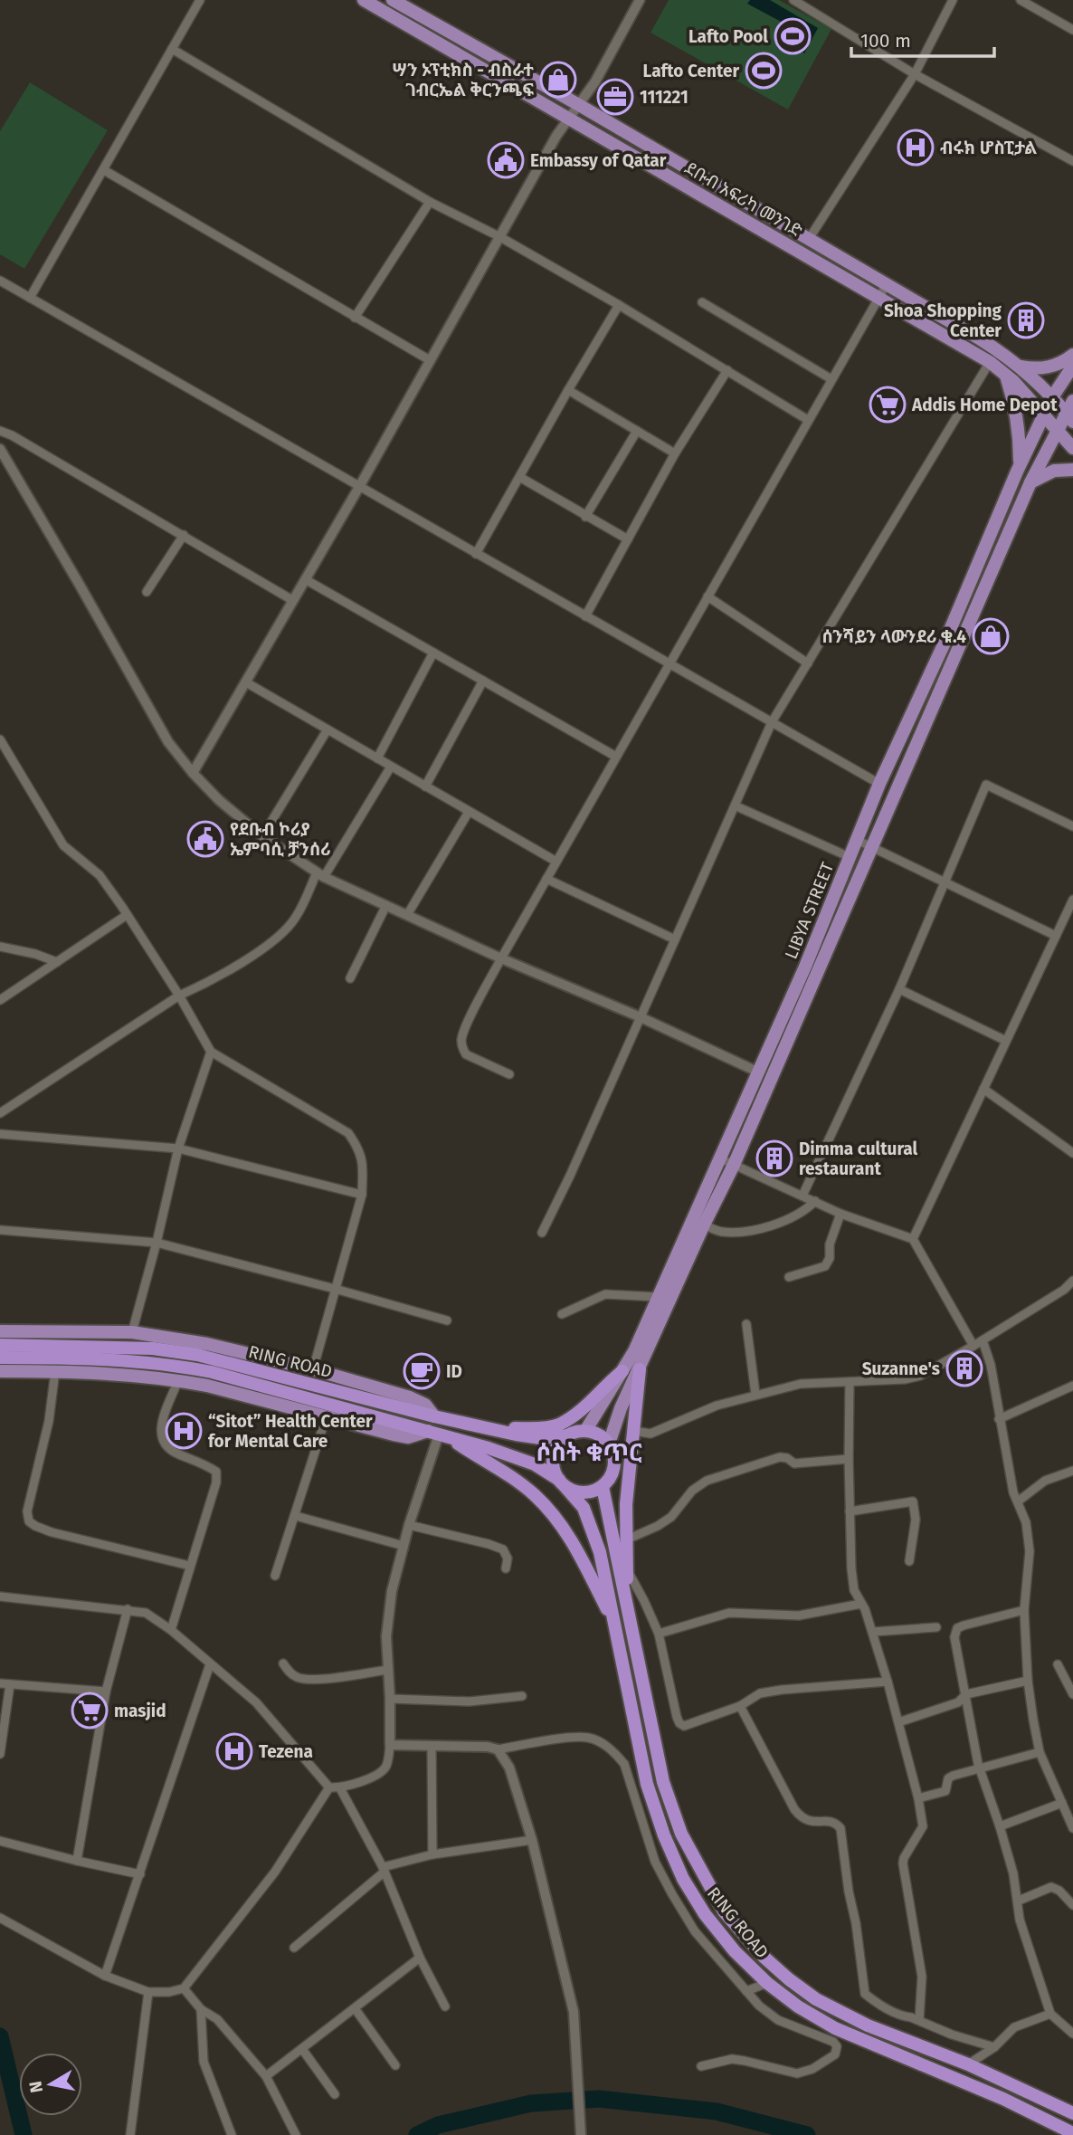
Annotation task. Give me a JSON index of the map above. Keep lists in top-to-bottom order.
{
  "streets": {
    "highway": ["RING ROAD"],
    "main road": ["ደቡብ አፍሪካ መንገድ", "LIBYA STREET"]
  },
  "crossings": [
    ["ደቡብ አፍሪካ መንገድ", "LIBYA STREET"],
    ["LIBYA STREET", "RING ROAD"]
  ],
  "districts": ["ሶስት ቁጥር"],
  "places": {
    "sports": ["Lafto Pool", "Lafto Center"],
    "shop": ["ሣን ኦፕቲክስ - ብስራተ ገብርኤል ቅርንጫፍ", "ሰንሻይን ላውንደሪ ቁ.4"],
    "office": ["111221"],
    "hospital": ["ብሩክ ሆስፒታል", "“Sitot” Health Center for Mental Care", "Tezena"],
    "public building": ["Embassy of Qatar", "የደቡብ ኮሪያ ኤምባሲ ቻንሰሪ"],
    "building": ["Shoa Shopping Center", "Dimma cultural restaurant", "Suzanne's"],
    "supermarket": ["Addis Home Depot", "masjid"],
    "cafe": ["ID"]
  },
  "scale_bar": "100 m",
  "north": "left"
}
